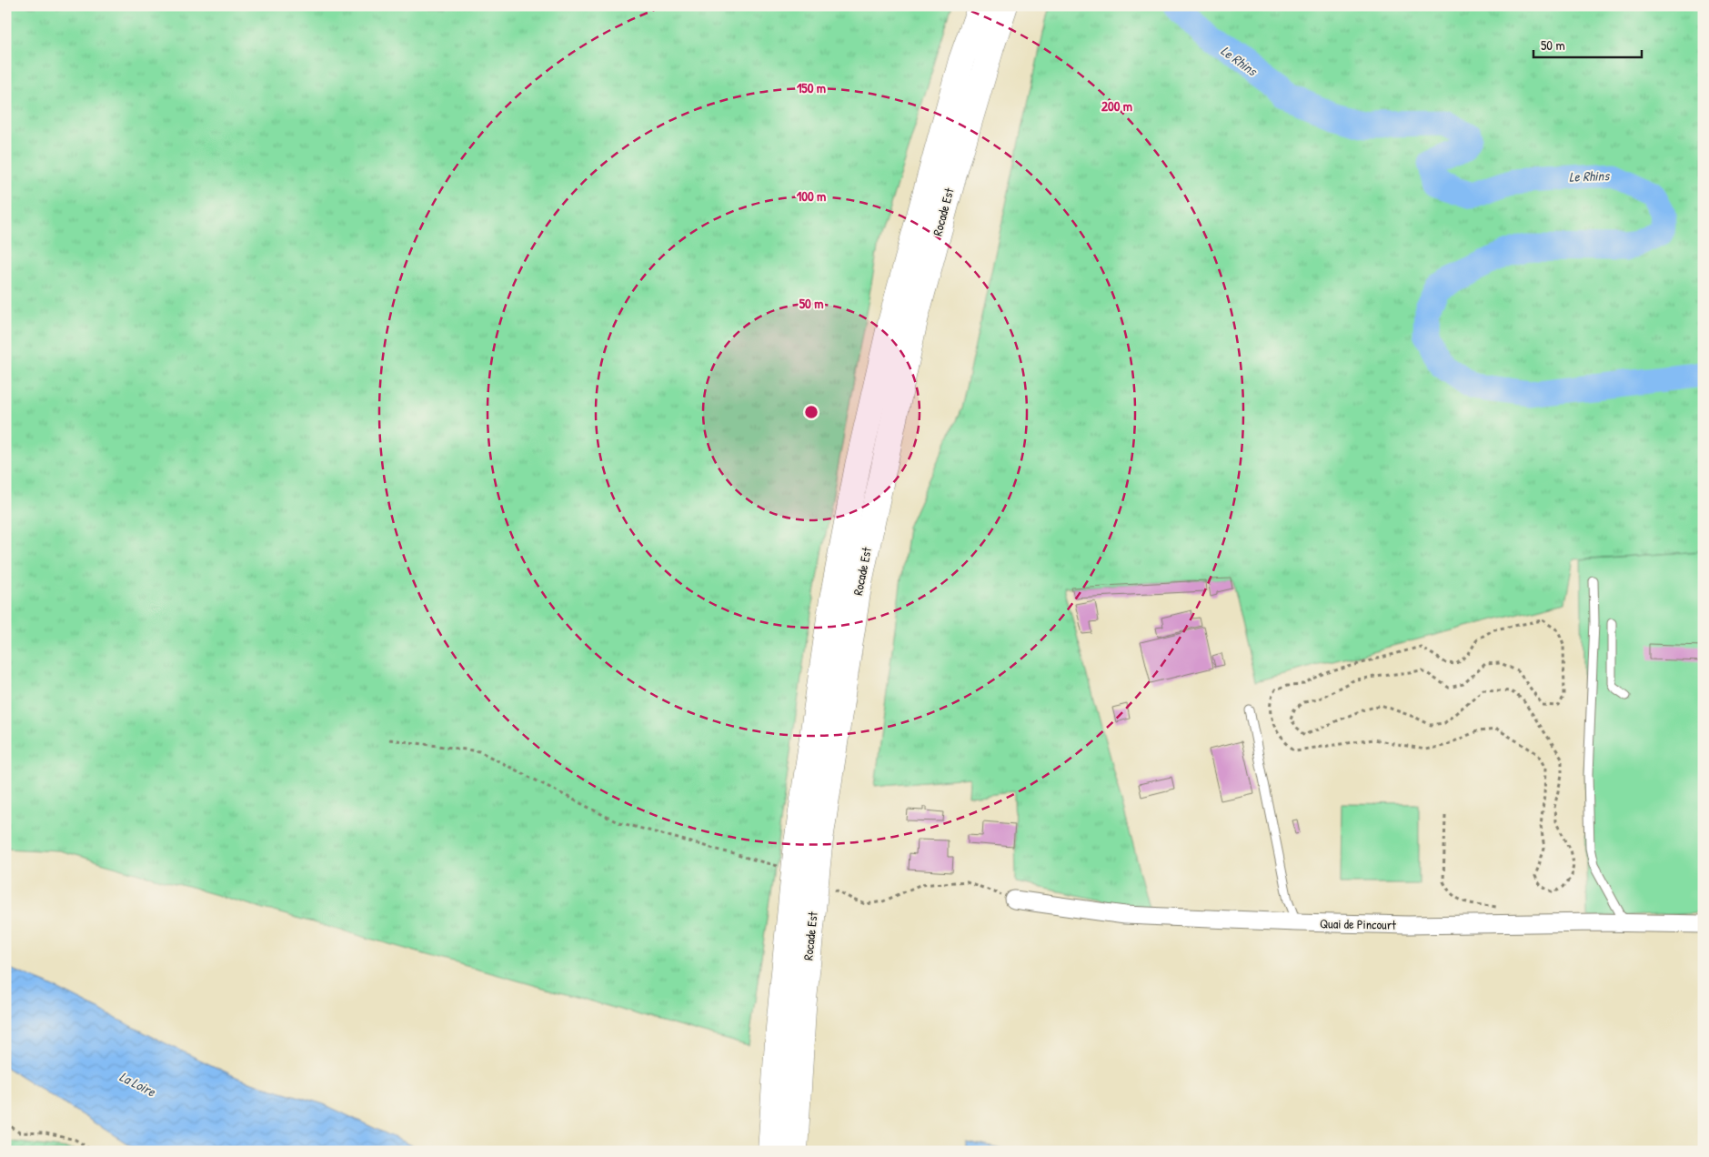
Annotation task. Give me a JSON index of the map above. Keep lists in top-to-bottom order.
{
  "streets": {
    "highway": ["Rocade Est"],
    "street": ["Quai de Pincourt"]
  },
  "water": ["Le Rhins", "La Loire"],
  "scale_bar": "50 m",
  "rings": [
    "150 m",
    "200 m",
    "100 m",
    "50 m"
  ]
}
